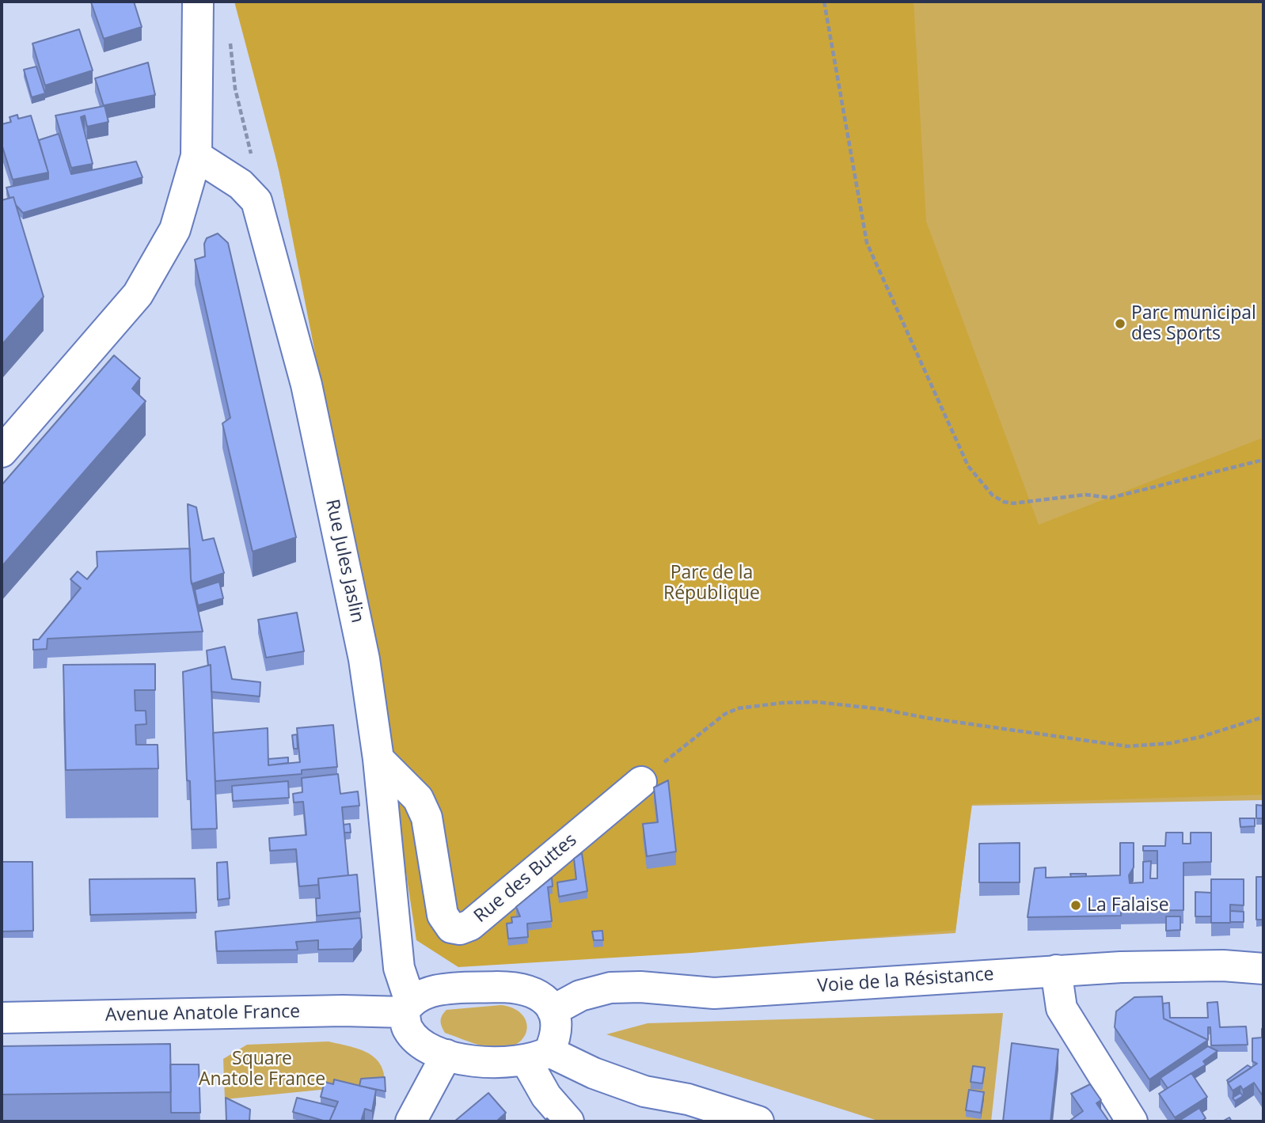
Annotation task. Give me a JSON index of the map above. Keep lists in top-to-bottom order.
{
  "streets": {
    "street": [
      "Rue Jules Jaslin",
      "Rue des Buttes",
      "Voie de la Résistance",
      "Avenue Anatole France"
    ]
  },
  "crossings": [
    ["Rue Jules Jaslin", "Rue des Buttes"],
    ["Rue Jules Jaslin", "Avenue Anatole France"]
  ],
  "parks": ["Parc de la République", "Square Anatole France"],
  "places": ["Parc municipal des Sports", "La Falaise"]
}
